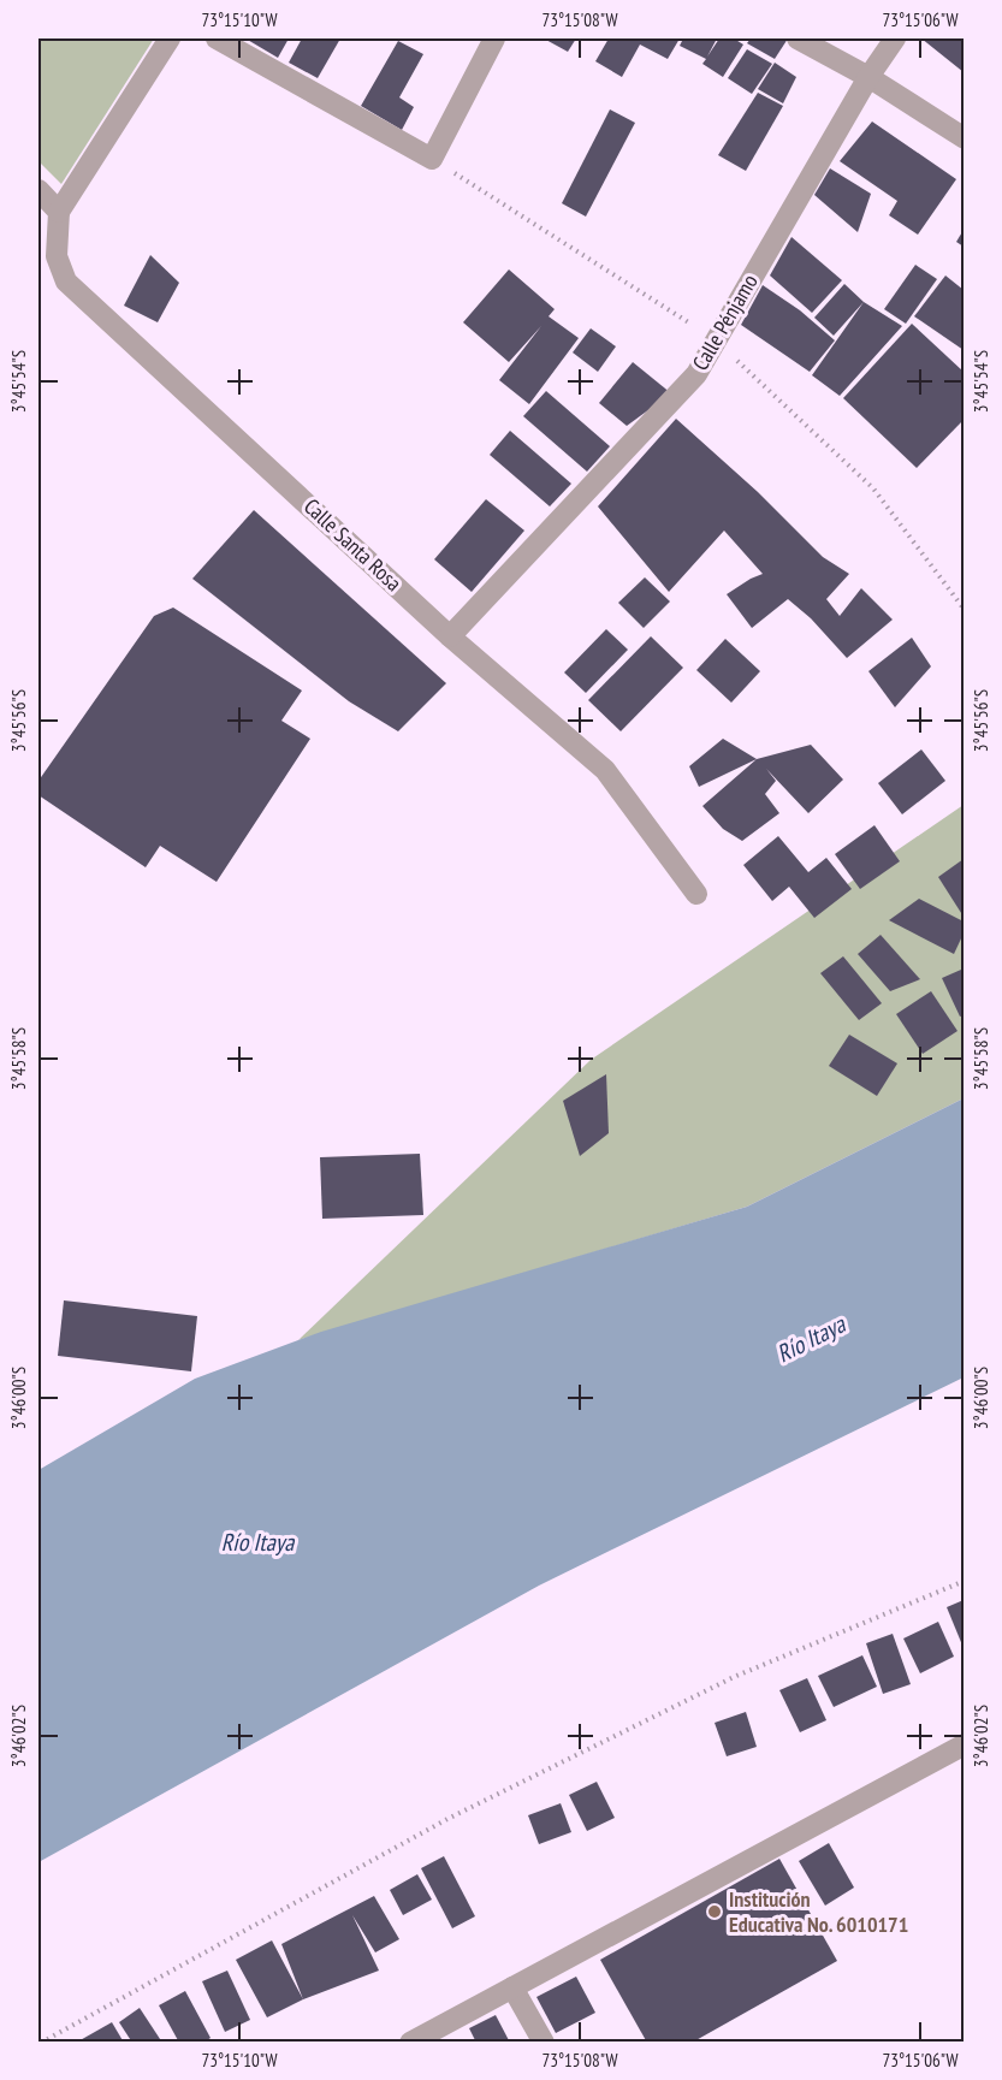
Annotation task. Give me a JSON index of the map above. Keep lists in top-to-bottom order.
{
  "streets": {
    "street": ["Calle Pénjamo", "Calle Santa Rosa"]
  },
  "crossings": [
    ["Calle Pénjamo", "Calle Santa Rosa"]
  ],
  "water": ["Río Itaya"],
  "places": ["Institución Educativa No. 6010171"],
  "coordinates": [
    "73°15'10\"W",
    "73°15'08\"W",
    "73°15'06\"W",
    "3°45'54\"S",
    "3°45'56\"S",
    "3°45'58\"S",
    "3°46'00\"S",
    "3°46'02\"S"
  ]
}
